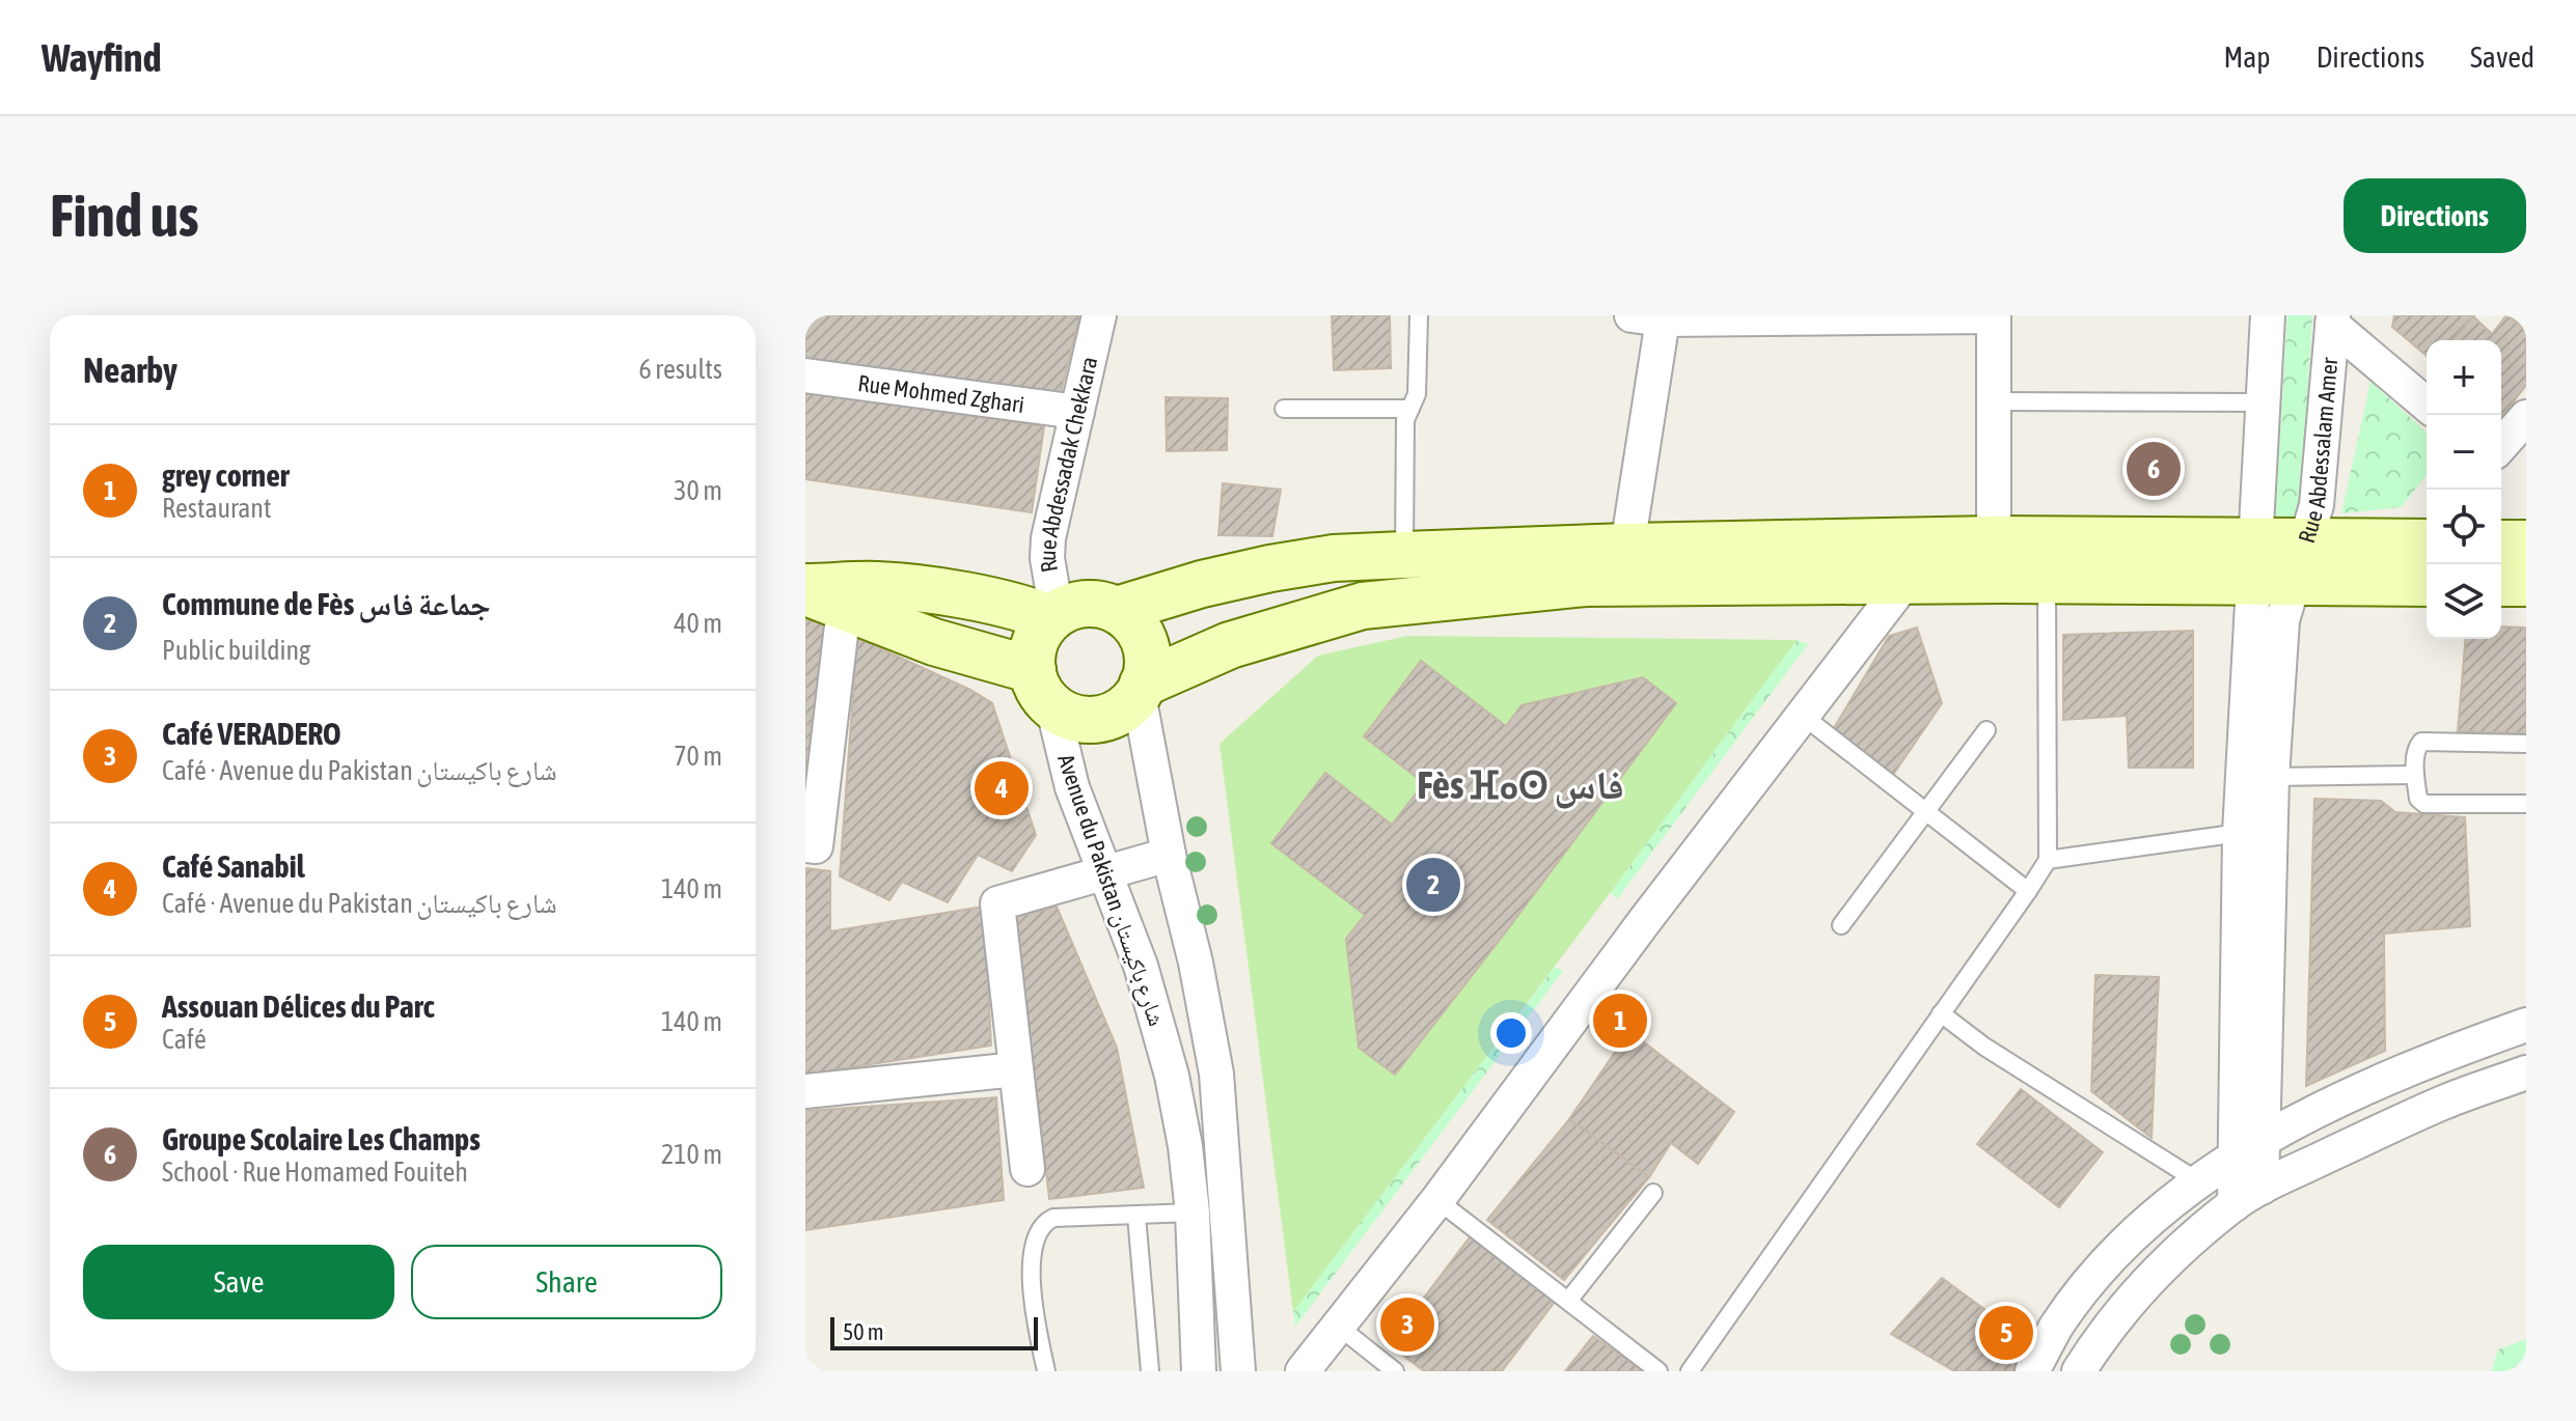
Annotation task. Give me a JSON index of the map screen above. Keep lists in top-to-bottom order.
{
  "streets": {
    "street": [
      "Rue Mohmed Zghari",
      "Rue Abdessalam Amer",
      "Rue Abdessadak Chekkara",
      "Avenue du Pakistan شارع باكيستان"
    ]
  },
  "crossings": [
    ["Rue Mohmed Zghari", "Rue Abdessadak Chekkara"],
    ["Rue Abdessadak Chekkara", "Avenue du Pakistan شارع باكيستان"]
  ],
  "districts": ["Fès ⴼⴰⵙ فاس"],
  "scale_bar": "50 m",
  "page": {
    "header": "Wayfind",
    "nav": ["Map", "Directions", "Saved"],
    "buttons": [
      "Directions",
      ["Save", "Share"]
    ],
    "title": "Find us",
    "heading": ["Nearby", "6 results"],
    "map_buttons": ["+", "−"],
    "list": [
      {
        "mark": "1",
        "name": "grey corner",
        "note": "Restaurant",
        "value": "30 m"
      },
      {
        "mark": "2",
        "name": "Commune de Fès جماعة فاس",
        "note": "Public building",
        "value": "40 m"
      },
      {
        "mark": "3",
        "name": "Café VERADERO",
        "note": "Café · Avenue du Pakistan شارع باكيستان",
        "value": "70 m"
      },
      {
        "mark": "4",
        "name": "Café Sanabil",
        "note": "Café · Avenue du Pakistan شارع باكيستان",
        "value": "140 m"
      },
      {
        "mark": "5",
        "name": "Assouan Délices du Parc",
        "note": "Café",
        "value": "140 m"
      },
      {
        "mark": "6",
        "name": "Groupe Scolaire Les Champs",
        "note": "School · Rue Homamed Fouiteh",
        "value": "210 m"
      }
    ],
    "pins": [
      "6",
      "4",
      "2",
      "1",
      "3",
      "5"
    ],
    "scale": "50 m"
  }
}
